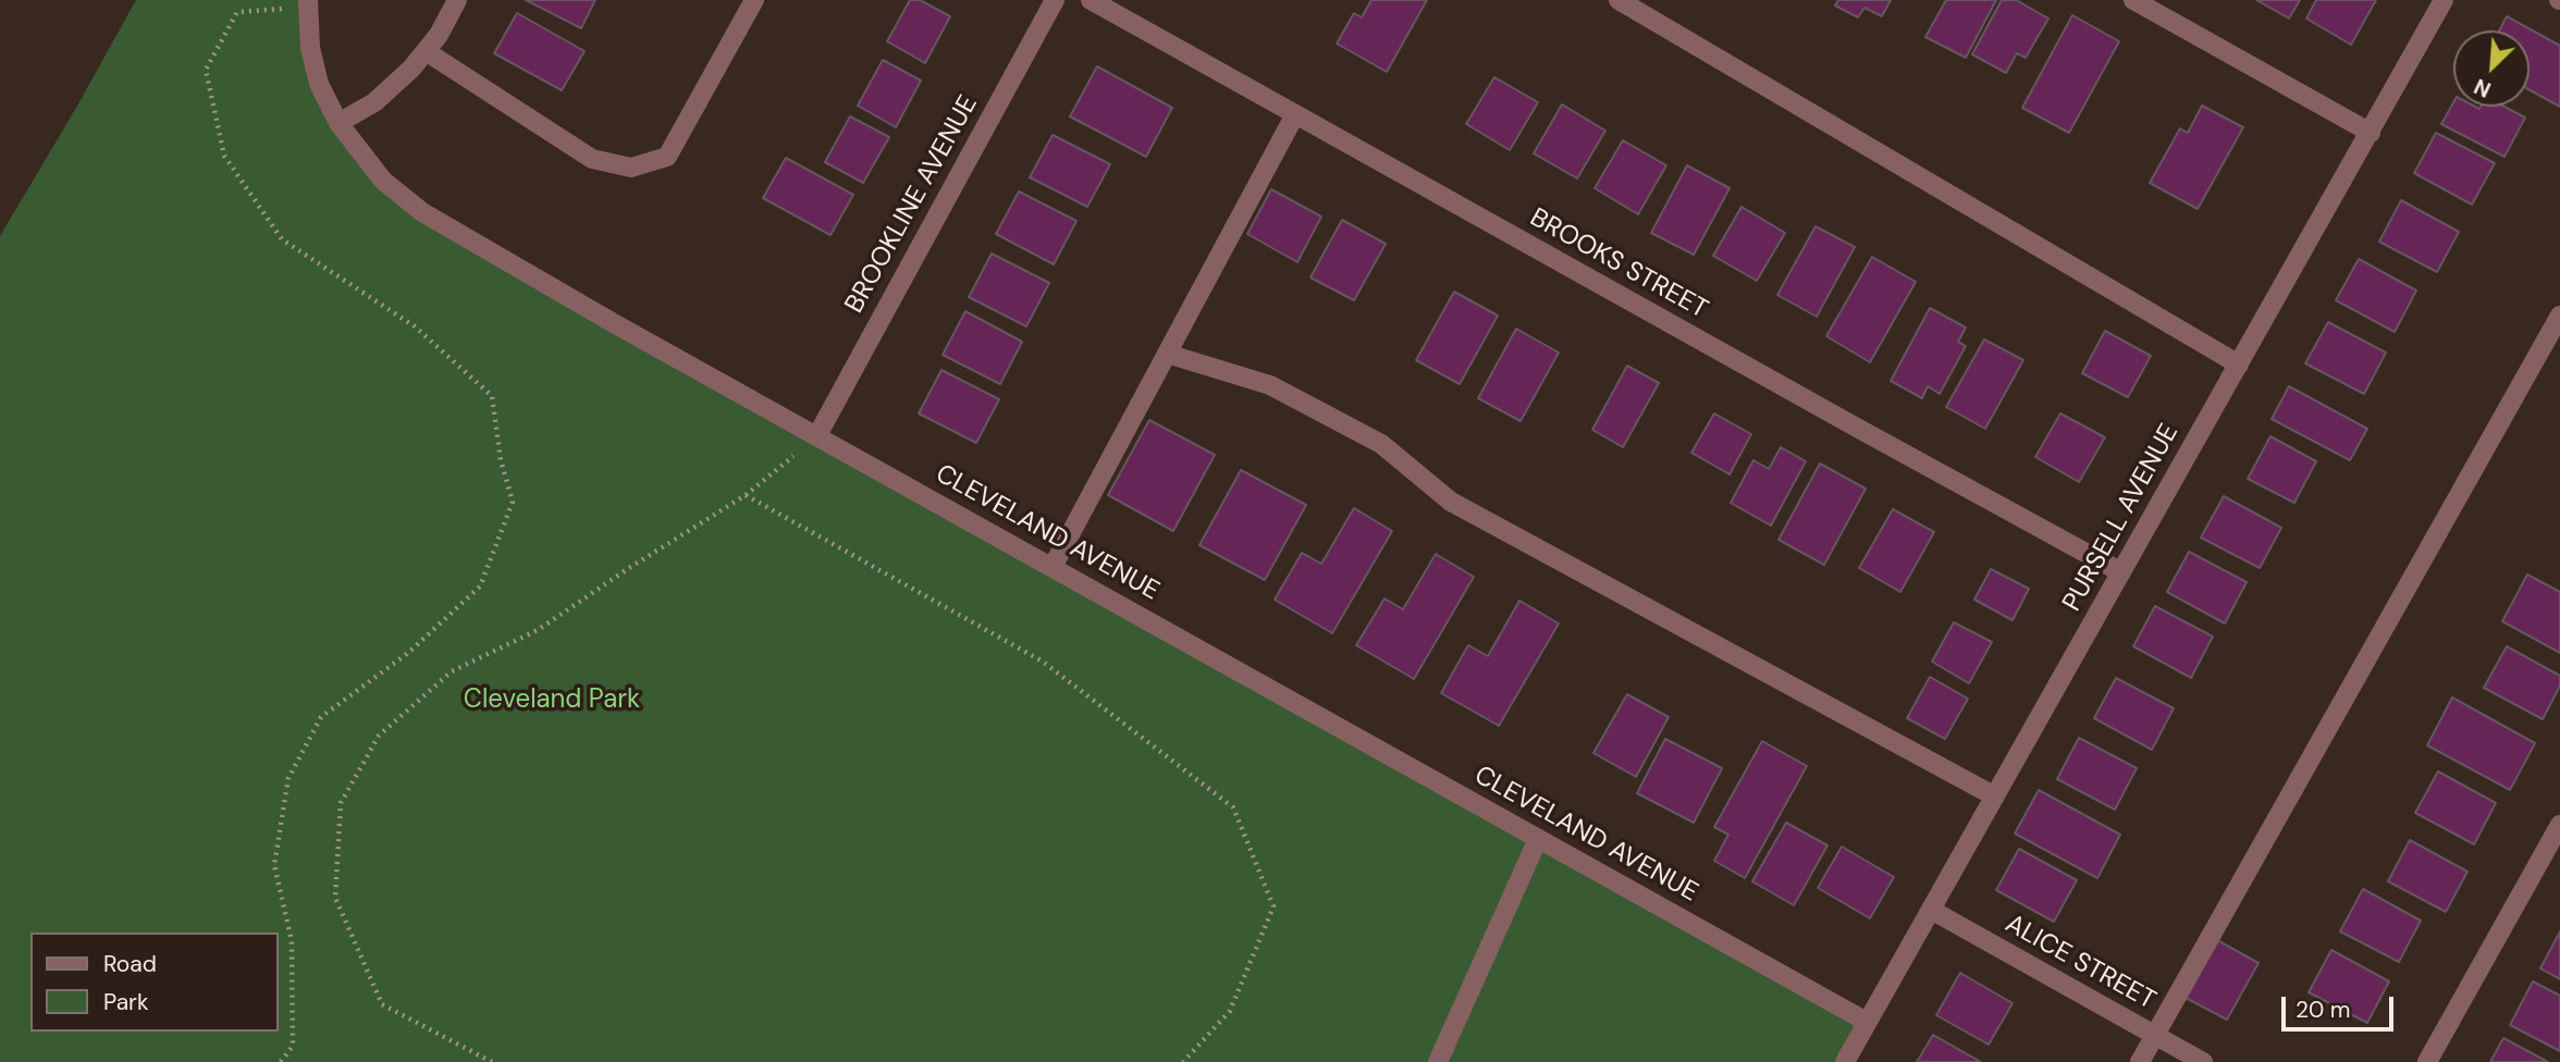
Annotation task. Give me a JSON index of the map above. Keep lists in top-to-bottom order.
{
  "streets": {
    "street": [
      "BROOKLINE AVENUE",
      "BROOKS STREET",
      "PURSELL AVENUE",
      "CLEVELAND AVENUE",
      "ALICE STREET"
    ]
  },
  "crossings": [
    ["BROOKLINE AVENUE", "CLEVELAND AVENUE"],
    ["BROOKS STREET", "PURSELL AVENUE"],
    ["PURSELL AVENUE", "CLEVELAND AVENUE"],
    ["PURSELL AVENUE", "ALICE STREET"]
  ],
  "parks": ["Cleveland Park"],
  "legend": ["Road", "Park"],
  "scale_bar": "20 m",
  "north": "bottom left"
}
